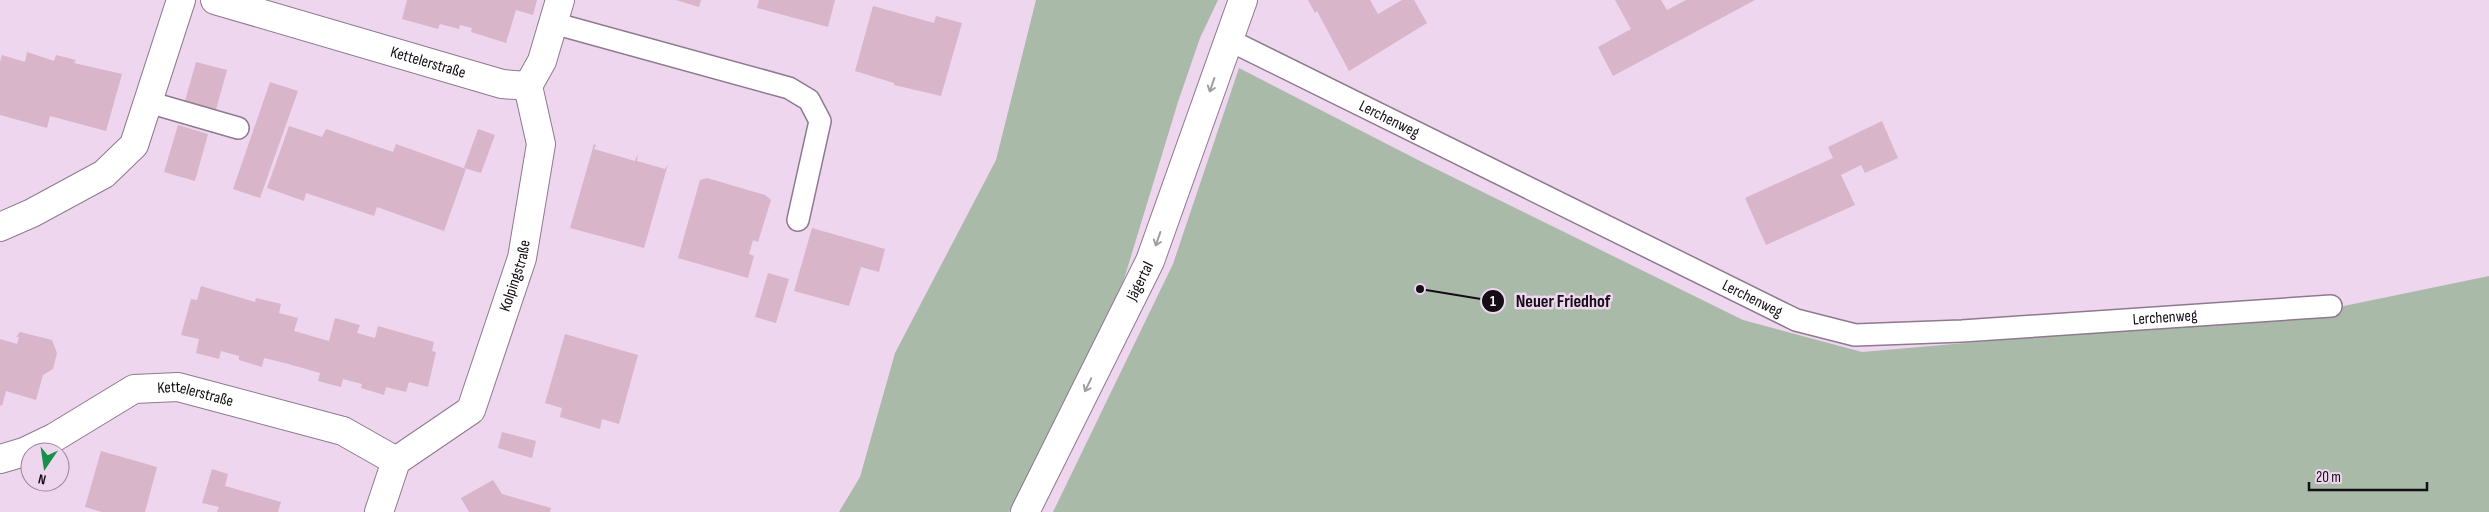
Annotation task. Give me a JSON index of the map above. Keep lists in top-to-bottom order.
{
  "streets": {
    "street": ["Kettelerstraße", "Kolpingstraße", "Jägertal"],
    "lane": ["Lerchenweg"]
  },
  "crossings": [
    ["Kettelerstraße", "Kolpingstraße"],
    ["Lerchenweg", "Jägertal"]
  ],
  "one_way": ["Jägertal"],
  "places": ["Neuer Friedhof"],
  "scale_bar": "20 m",
  "north": "bottom"
}
